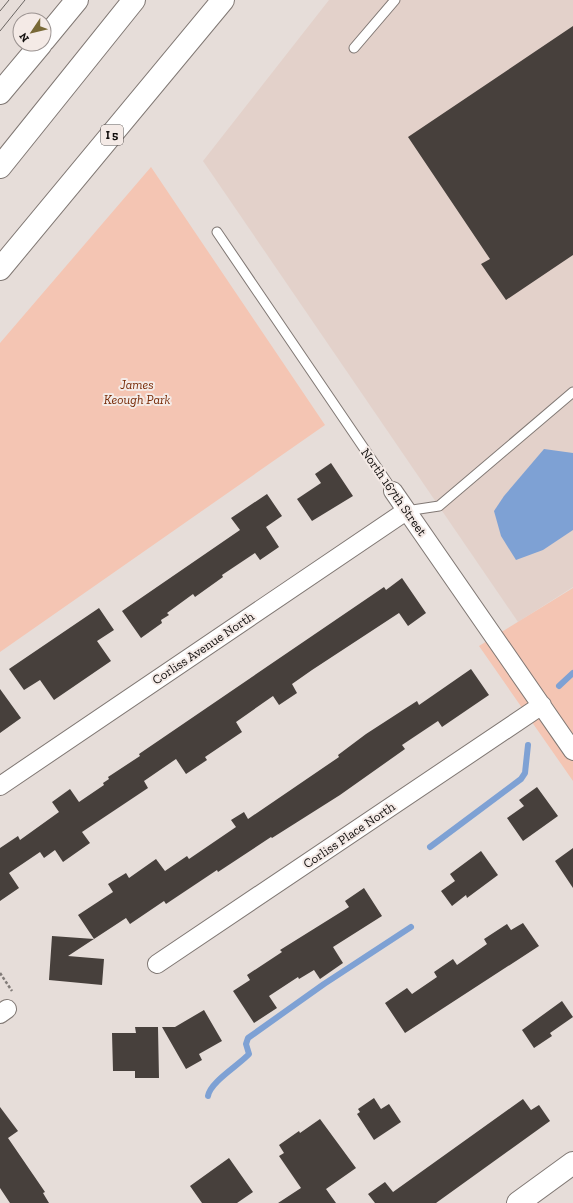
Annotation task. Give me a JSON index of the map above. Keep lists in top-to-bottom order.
{
  "streets": {
    "main road": ["I 5"],
    "street": ["North 167th Street", "Corliss Avenue North", "Corliss Place North"]
  },
  "crossings": [
    ["North 167th Street", "Corliss Avenue North"],
    ["North 167th Street", "Corliss Place North"]
  ],
  "parks": ["James Keough Park"],
  "north": "bottom left"
}
